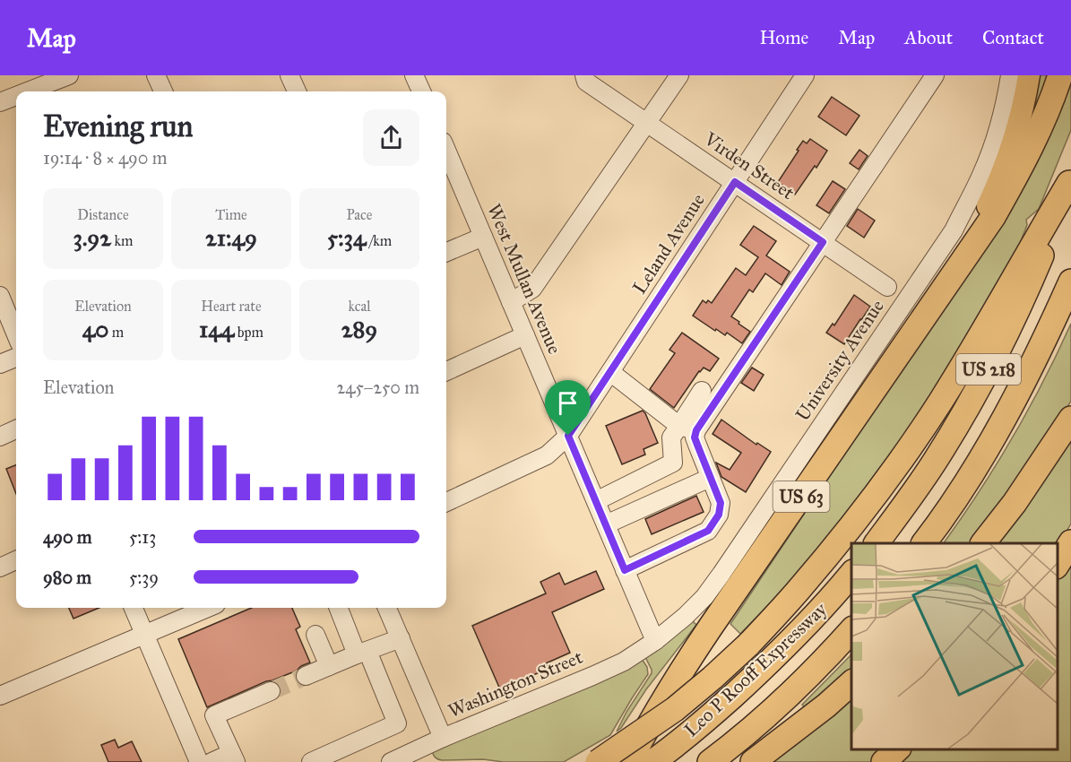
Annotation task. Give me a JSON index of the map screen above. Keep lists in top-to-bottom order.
{
  "streets": {
    "highway": ["US 218", "US 63", "Leo P Rooff Expressway"],
    "street": [
      "Virden Street",
      "Leland Avenue",
      "West Mullan Avenue",
      "University Avenue",
      "Washington Street"
    ]
  },
  "crossings": [
    ["Virden Street", "Leland Avenue"],
    ["Leland Avenue", "West Mullan Avenue"],
    ["West Mullan Avenue", "University Avenue"],
    ["West Mullan Avenue", "Washington Street"],
    ["University Avenue", "Washington Street"]
  ],
  "page": {
    "header": "Map",
    "nav": [
      "Home",
      "Map",
      "About",
      "Contact"
    ],
    "heading": ["Evening run", "19:14 · 8 × 490 m"],
    "stats": [
      ["Distance", "3.92 km"],
      ["Time", "21:49"],
      ["Pace", "5:34 /km"],
      ["Elevation", "40 m"],
      ["Heart rate", "144 bpm"],
      ["kcal", "289"]
    ],
    "chart": ["Elevation", "245–250 m"],
    "list": [
      {
        "name": "490 m",
        "note": "5:13"
      },
      {
        "name": "980 m",
        "note": "5:39"
      }
    ]
  }
}
